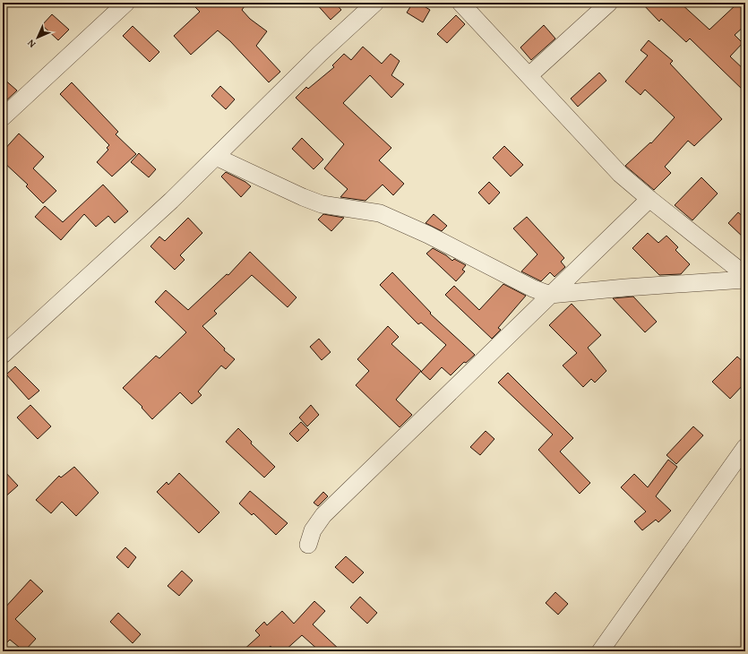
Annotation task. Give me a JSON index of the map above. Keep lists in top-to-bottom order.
{
  "north": "bottom left"
}
